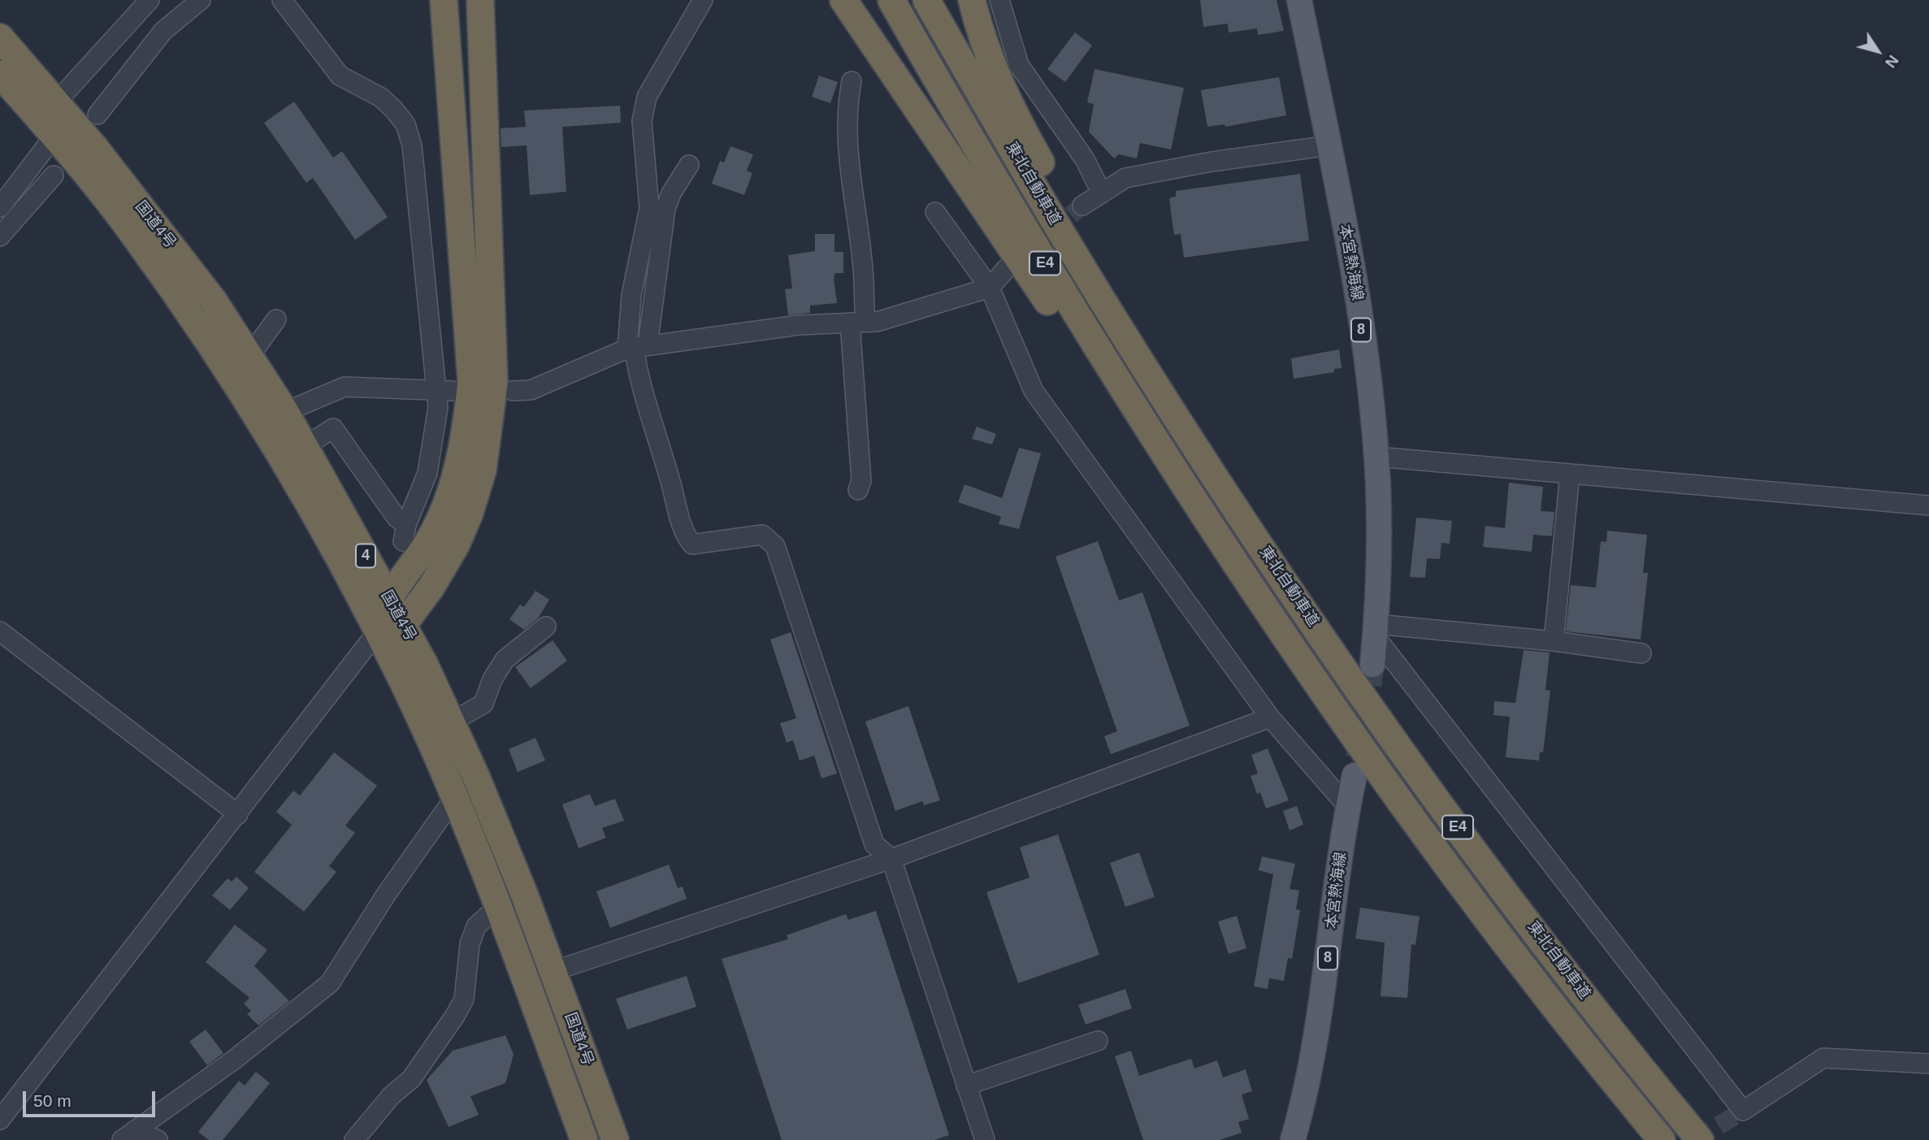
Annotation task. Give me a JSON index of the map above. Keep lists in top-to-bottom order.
{
  "streets": {
    "highway": [
      "東北自動車道",
      "国道4号",
      "E4",
      "4"
    ],
    "main road": ["本宮熱海線", "8"]
  },
  "scale_bar": "50 m",
  "north": "bottom right"
}
